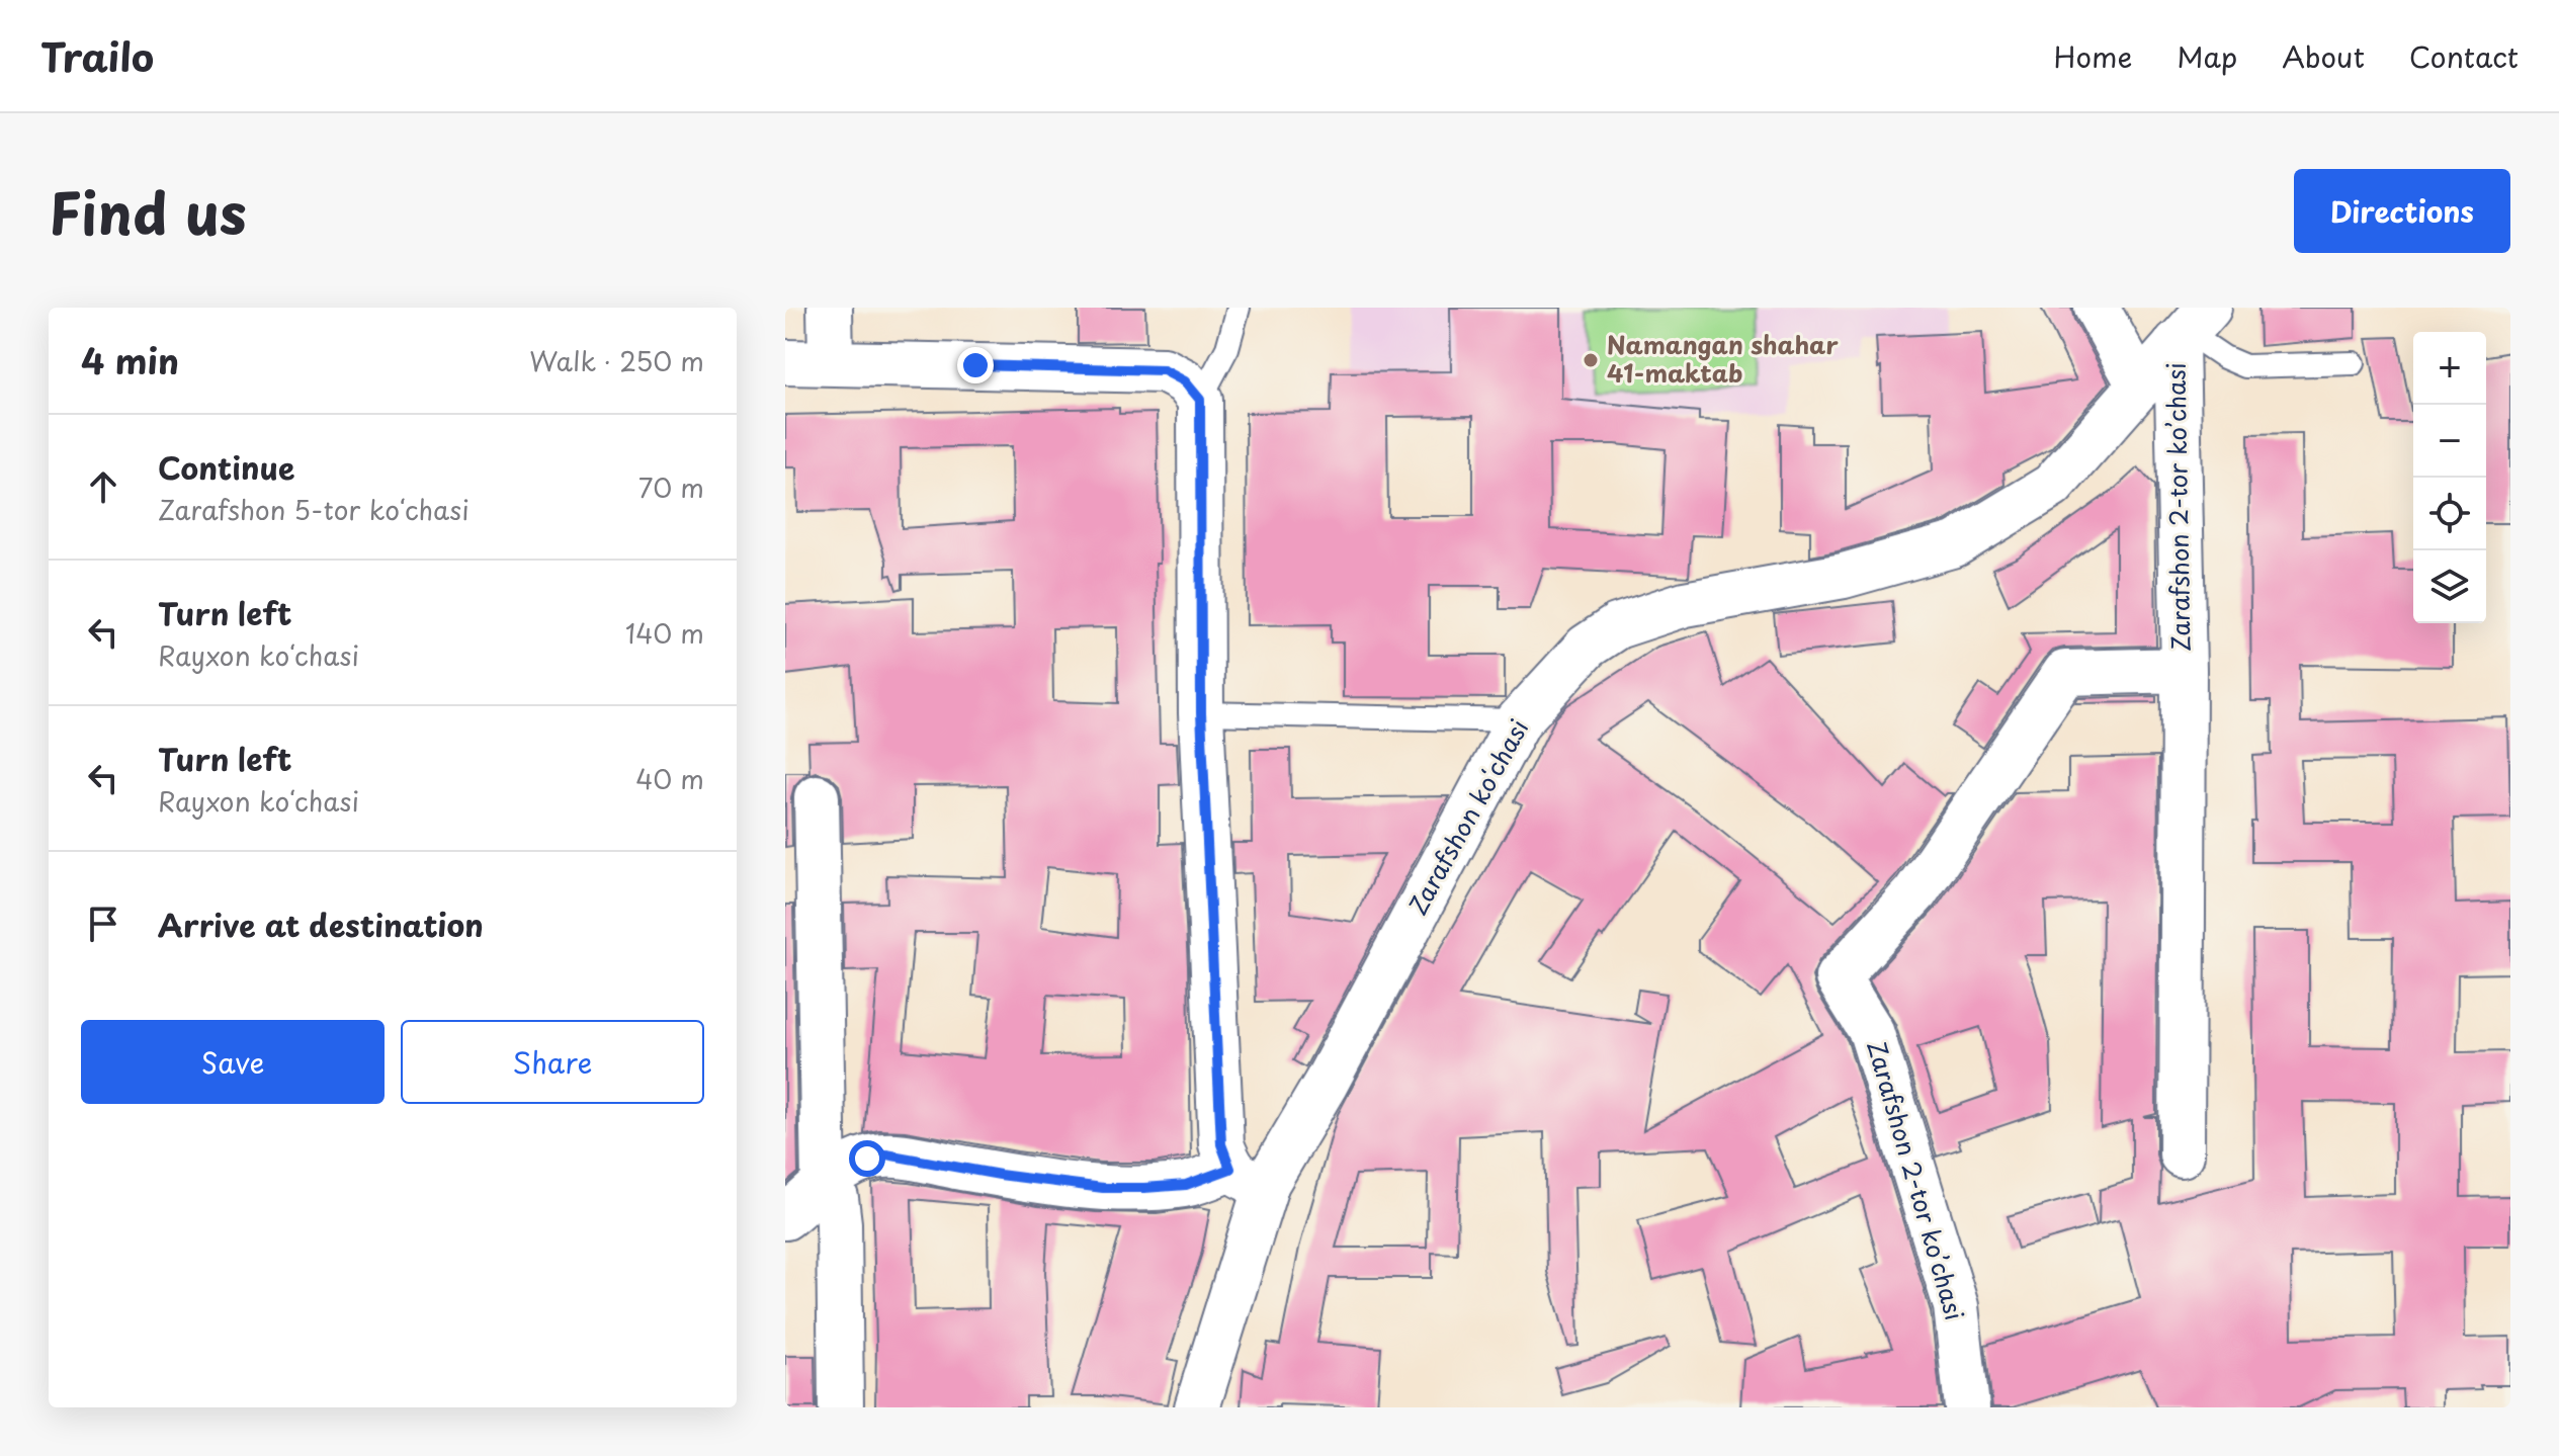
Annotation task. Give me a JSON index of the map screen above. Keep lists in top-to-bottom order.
{
  "streets": {
    "street": ["Zarafshon 2-tor koʼchasi", "Zarafshon koʻchasi"]
  },
  "crossings": [
    ["Zarafshon 2-tor koʼchasi", "Zarafshon koʻchasi"]
  ],
  "places": ["Namangan shahar 41-maktab"],
  "page": {
    "header": "Trailo",
    "nav": [
      "Home",
      "Map",
      "About",
      "Contact"
    ],
    "title": "Find us",
    "buttons": [
      "Directions",
      ["Save", "Share"]
    ],
    "heading": ["4 min", "Walk · 250 m"],
    "map_buttons": ["+", "−"],
    "list": [
      ["Continue", "Zarafshon 5-tor koʻchasi", "70 m"],
      ["Turn left", "Rayxon koʻchasi", "140 m"],
      ["Turn left", "Rayxon koʻchasi", "40 m"],
      "Arrive at destination"
    ]
  }
}
